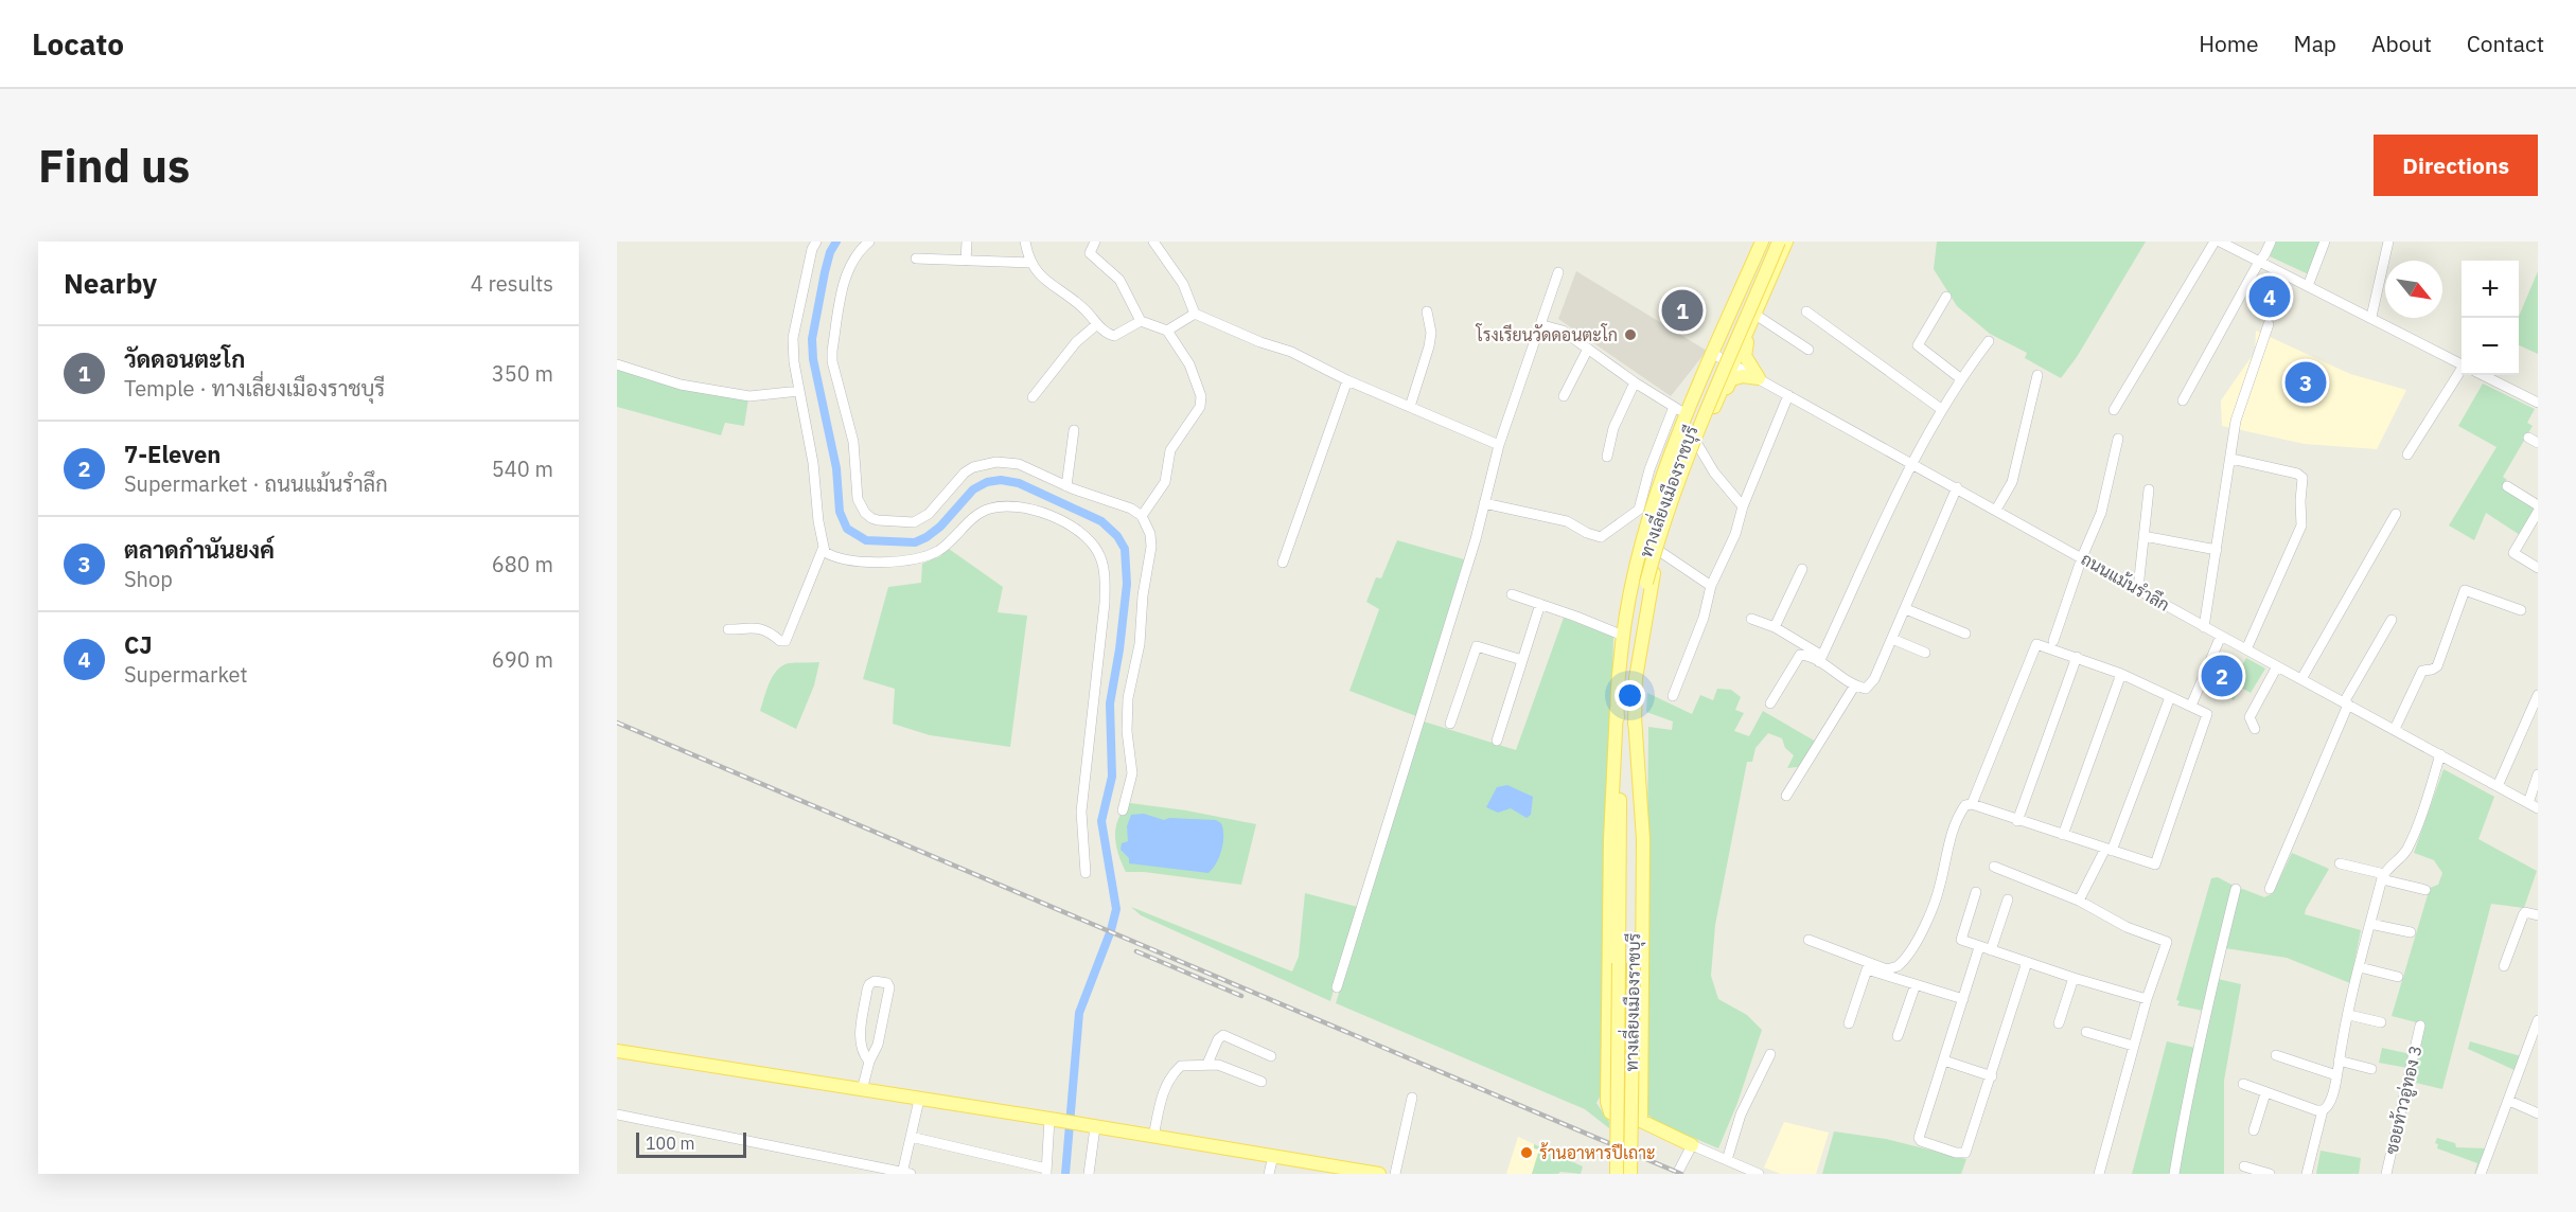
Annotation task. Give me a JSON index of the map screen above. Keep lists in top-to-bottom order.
{
  "streets": {
    "main road": ["ทางเลี่ยงเมืองราชบุรี"],
    "street": ["ถนนแม้นรำลึก", "ซอยท้าวอู่ทอง 3"]
  },
  "crossings": [
    ["ทางเลี่ยงเมืองราชบุรี", "ถนนแม้นรำลึก"]
  ],
  "places": ["โรงเรียนวัดดอนตะโก", "ร้านอาหารปีเถาะ"],
  "scale_bar": "100 m",
  "north": "bottom right",
  "page": {
    "header": "Locato",
    "nav": [
      "Home",
      "Map",
      "About",
      "Contact"
    ],
    "buttons": "Directions",
    "title": "Find us",
    "heading": ["Nearby", "4 results"],
    "map_buttons": ["+", "−"],
    "pins": [
      "4",
      "1",
      "3",
      "2"
    ],
    "list": [
      {
        "mark": "1",
        "name": "วัดดอนตะโก",
        "note": "Temple · ทางเลี่ยงเมืองราชบุรี",
        "value": "350 m"
      },
      {
        "mark": "2",
        "name": "7-Eleven",
        "note": "Supermarket · ถนนแม้นรำลึก",
        "value": "540 m"
      },
      {
        "mark": "3",
        "name": "ตลาดกำนันยงค์",
        "note": "Shop",
        "value": "680 m"
      },
      {
        "mark": "4",
        "name": "CJ",
        "note": "Supermarket",
        "value": "690 m"
      }
    ],
    "scale": "100 m"
  }
}
